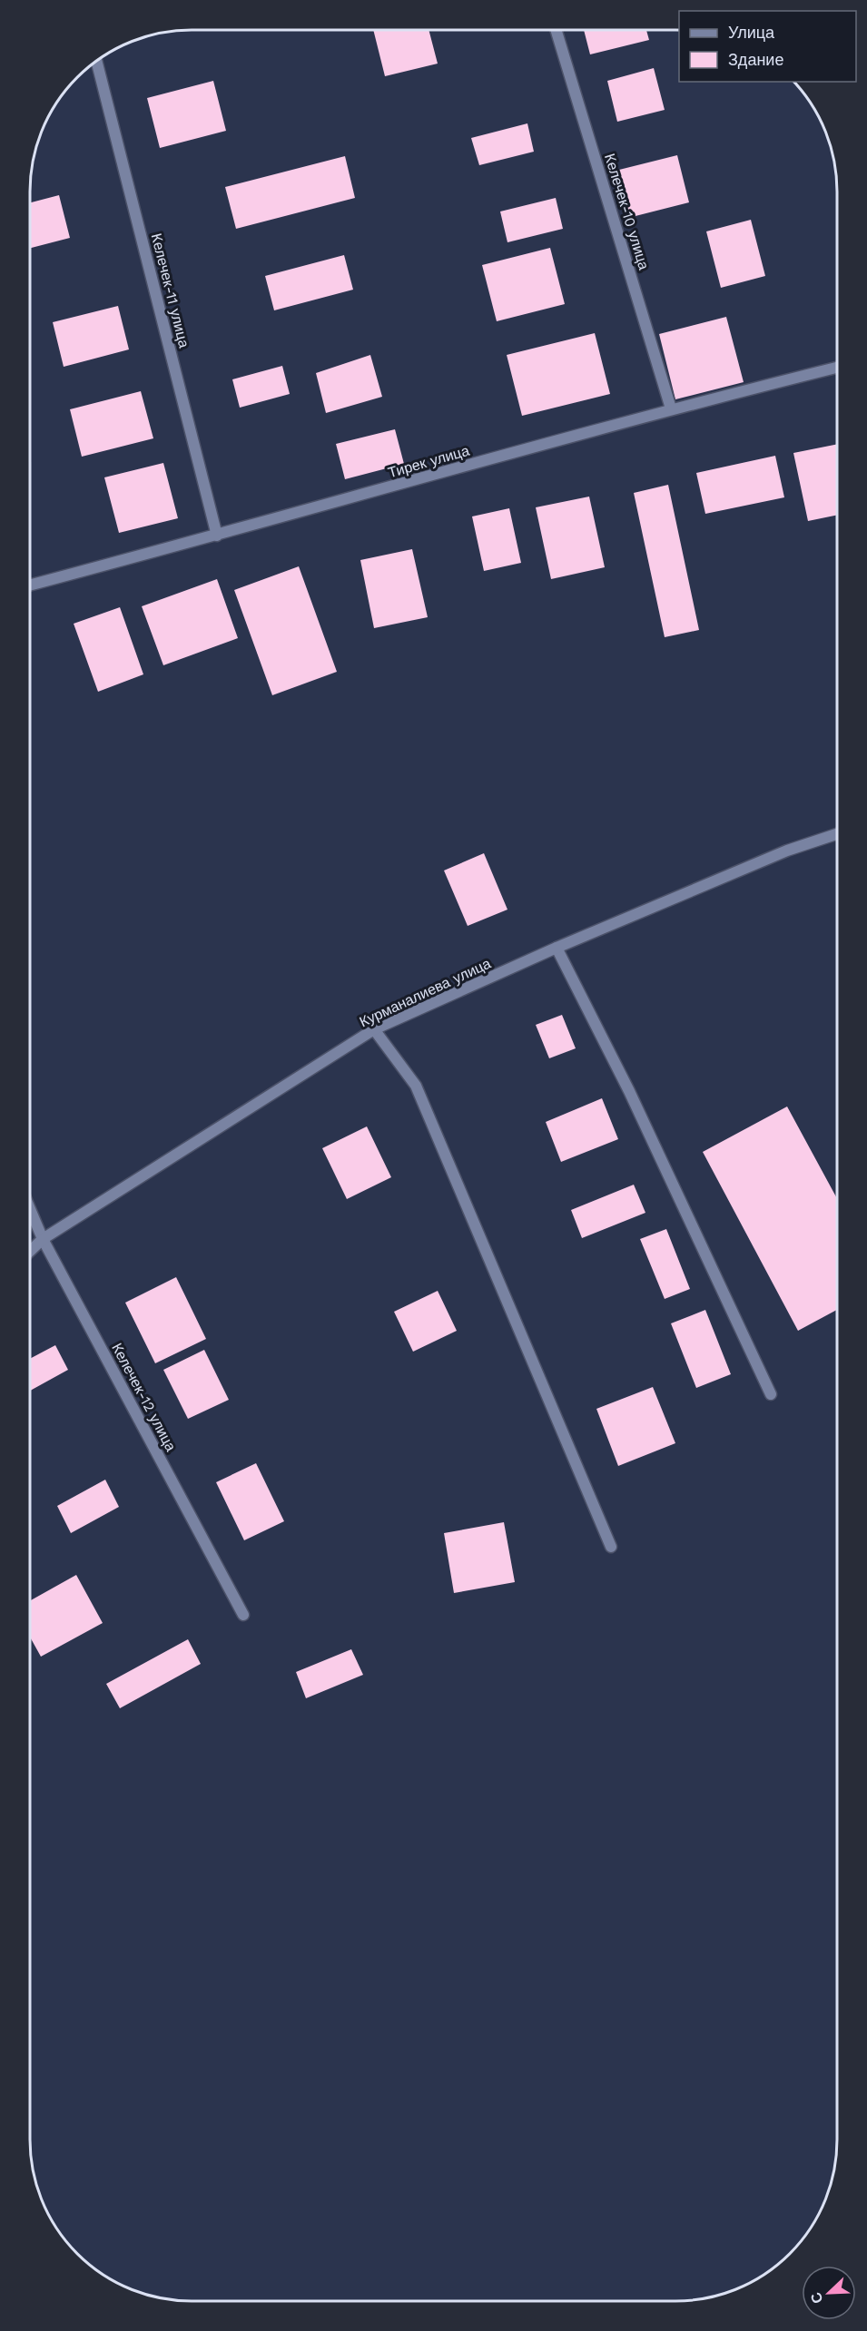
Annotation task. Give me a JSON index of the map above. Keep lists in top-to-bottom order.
{
  "streets": {
    "street": [
      "Келечек-10 улица",
      "Келечек-11 улица",
      "Тирек улица",
      "Курманалиева улица",
      "Келечек-12 улица"
    ]
  },
  "crossings": [
    ["Келечек-10 улица", "Тирек улица"],
    ["Келечек-11 улица", "Тирек улица"],
    ["Курманалиева улица", "Келечек-12 улица"]
  ],
  "legend": ["Улица", "Здание"],
  "north": "bottom left"
}
